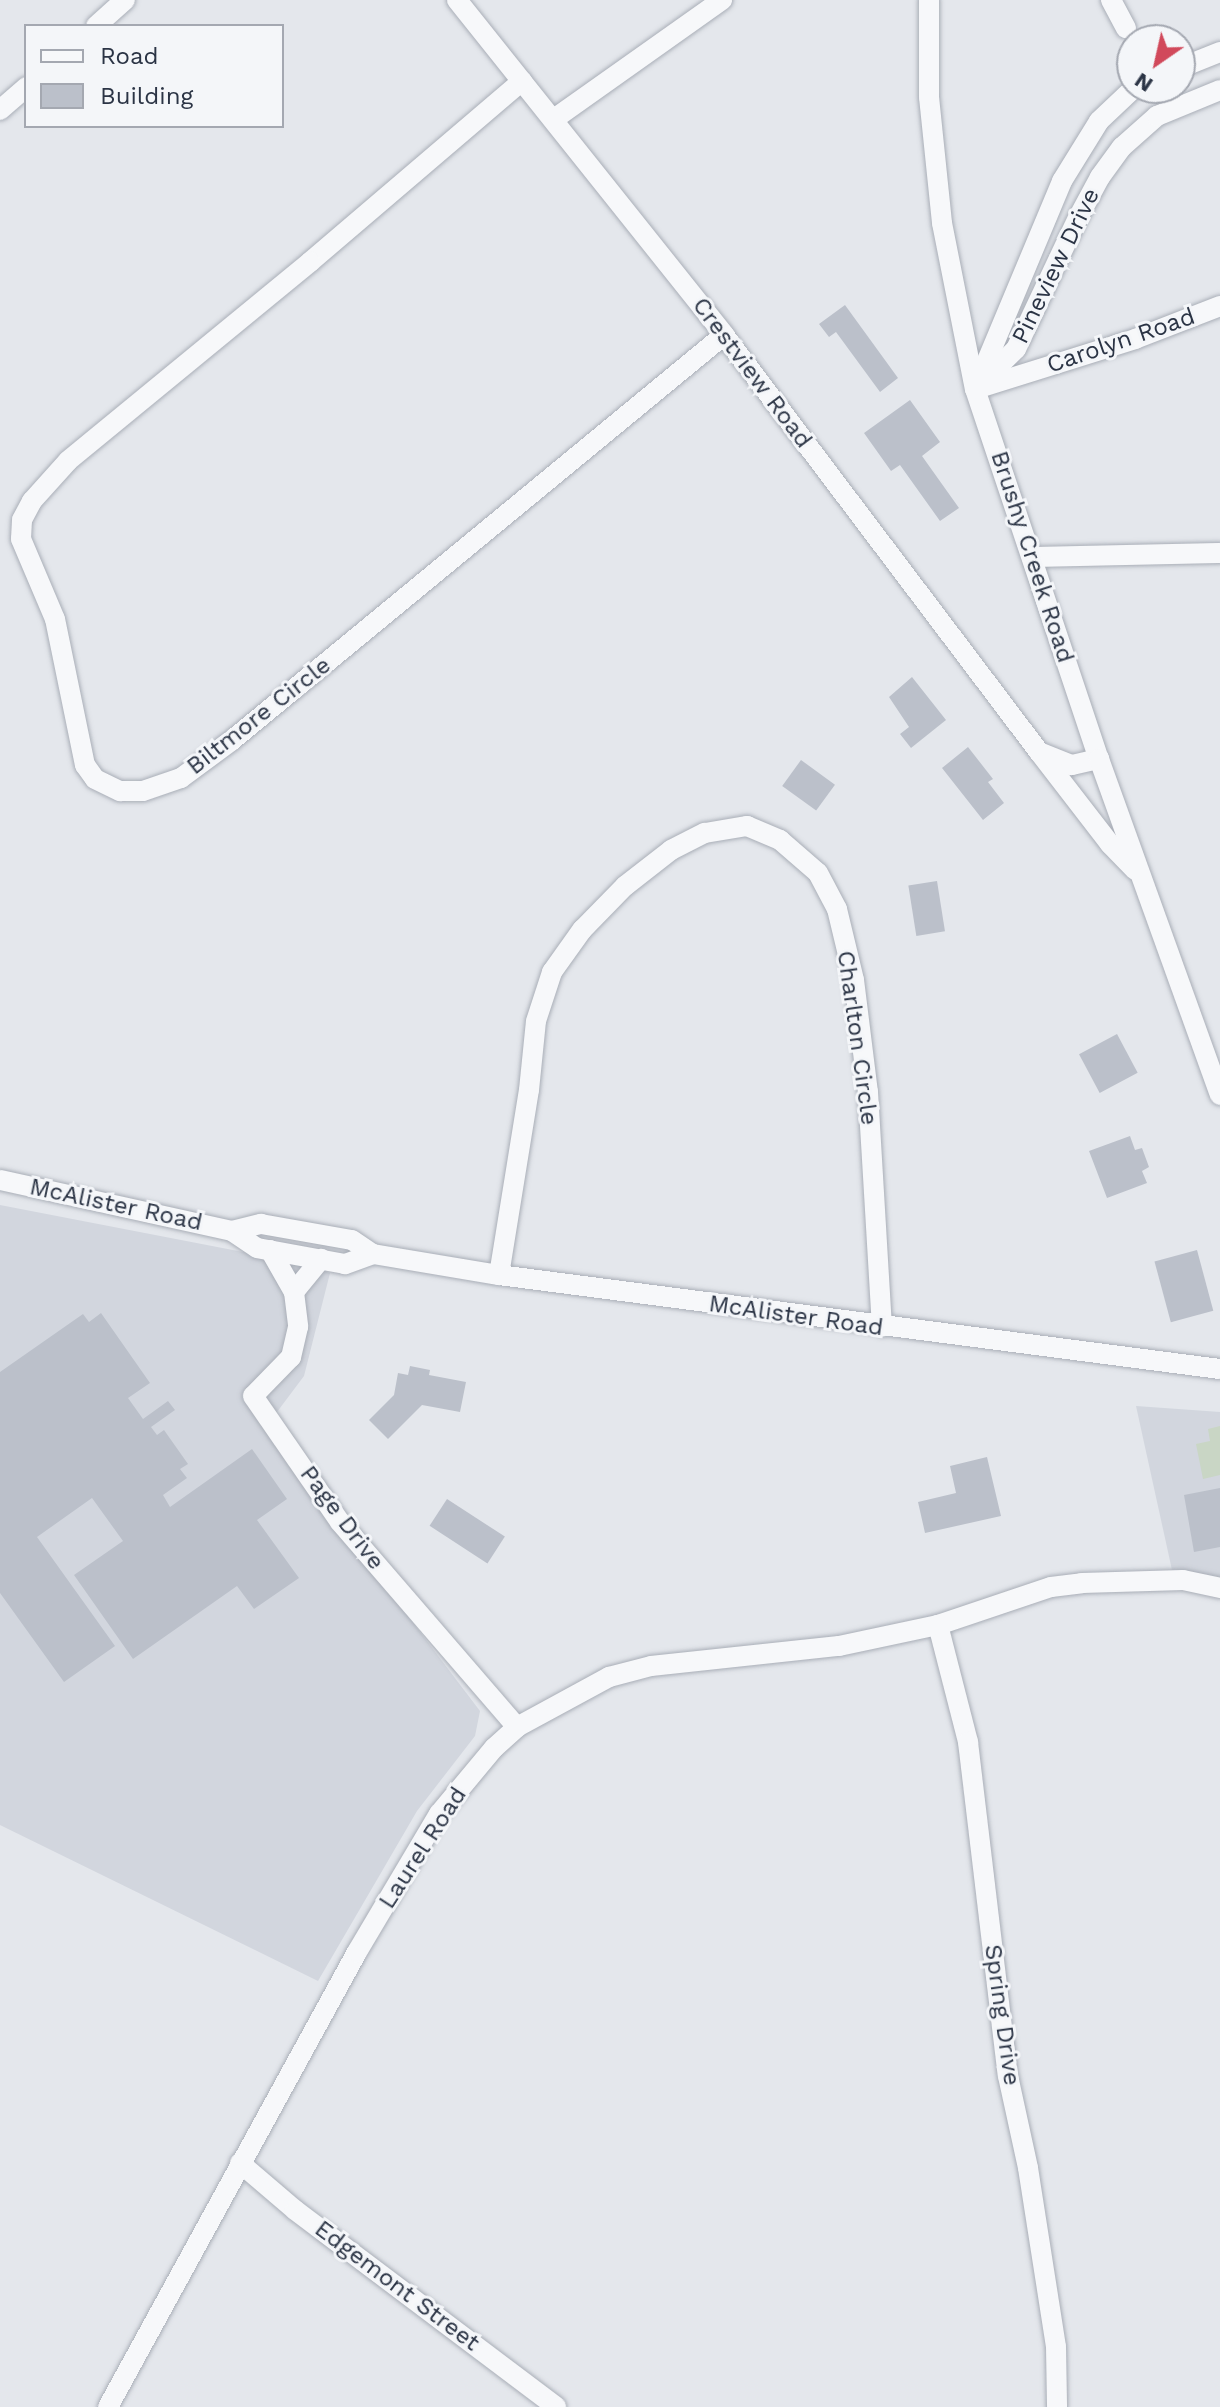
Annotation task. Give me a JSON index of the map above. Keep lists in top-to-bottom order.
{
  "streets": {
    "street": [
      "Pineview Drive",
      "Carolyn Road",
      "Crestview Road",
      "Brushy Creek Road",
      "Biltmore Circle",
      "Charlton Circle",
      "McAlister Road",
      "Page Drive",
      "Laurel Road",
      "Spring Drive",
      "Edgemont Street"
    ]
  },
  "crossings": [
    ["Pineview Drive", "Carolyn Road"],
    ["Pineview Drive", "Brushy Creek Road"],
    ["Carolyn Road", "Brushy Creek Road"],
    ["Crestview Road", "Brushy Creek Road"],
    ["Crestview Road", "Biltmore Circle"],
    ["Charlton Circle", "McAlister Road"],
    ["McAlister Road", "Page Drive"],
    ["Page Drive", "Laurel Road"],
    ["Laurel Road", "Spring Drive"],
    ["Laurel Road", "Edgemont Street"]
  ],
  "legend": ["Road", "Building"],
  "north": "bottom left"
}
